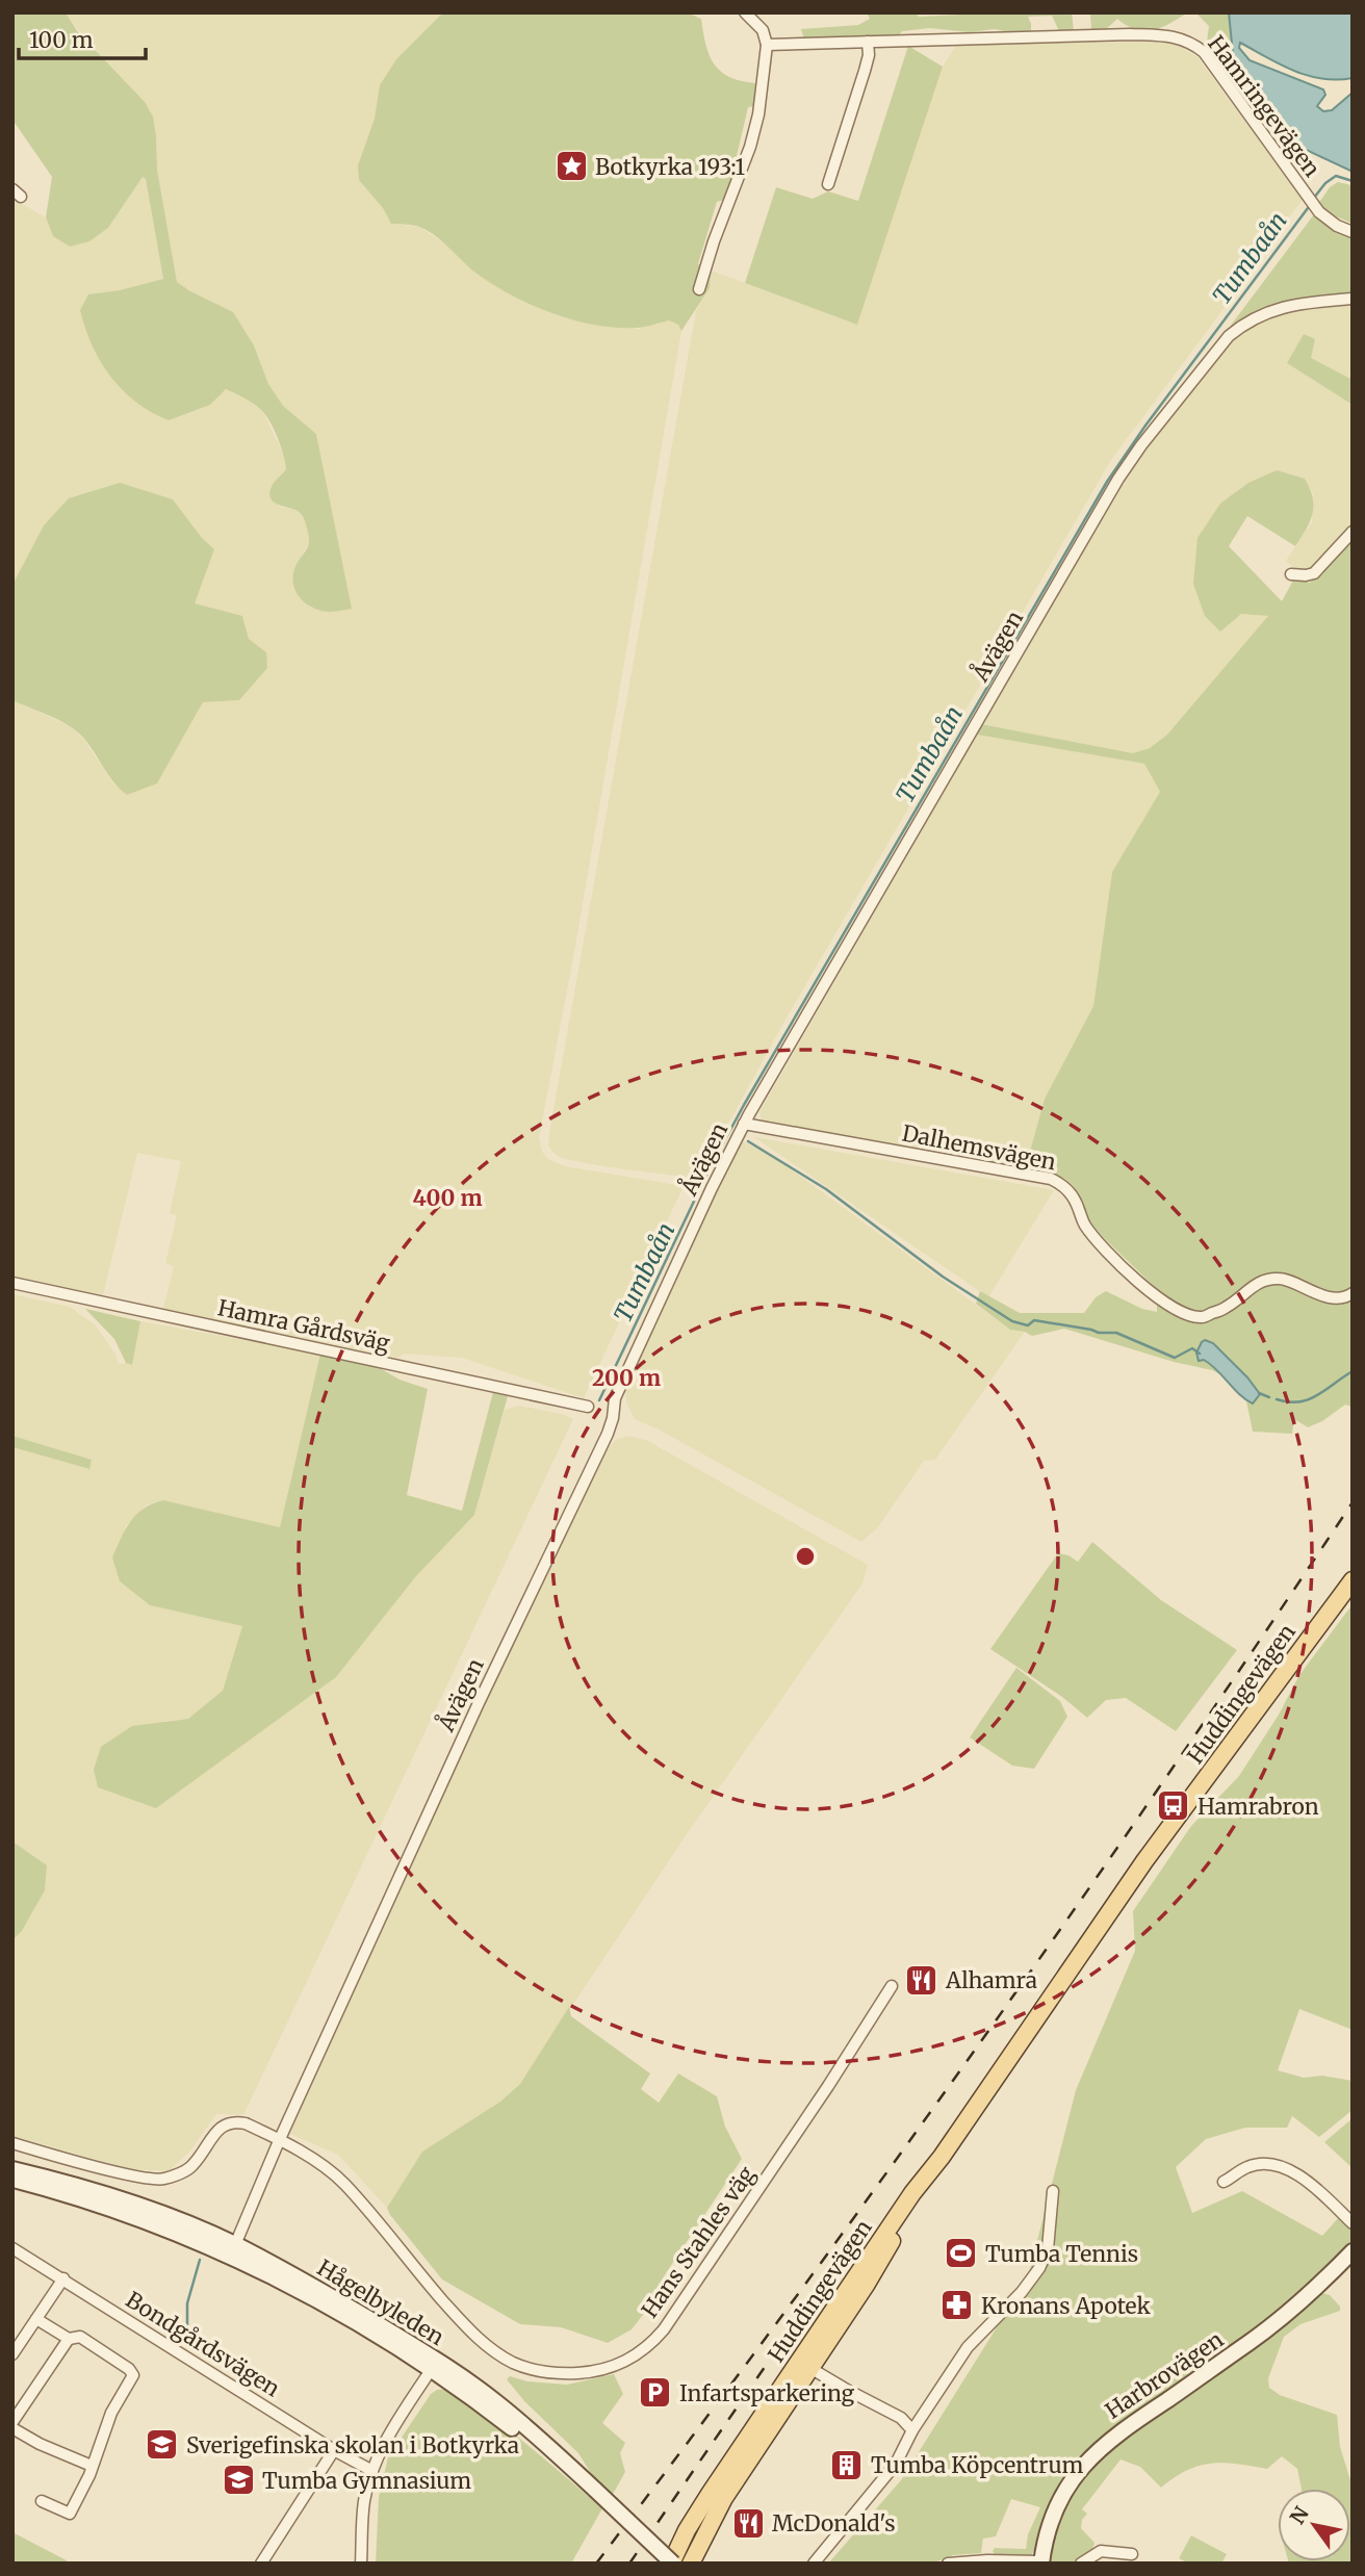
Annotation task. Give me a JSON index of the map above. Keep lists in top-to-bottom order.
{
  "streets": {
    "main road": ["Huddingevägen", "Hågelbyleden", "Harbrovägen"],
    "street": [
      "Hamringevägen",
      "Åvägen",
      "Dalhemsvägen",
      "Hamra Gårdsväg",
      "Hans Stahles väg",
      "Bondgårdsvägen"
    ]
  },
  "crossings": [
    ["Åvägen", "Dalhemsvägen"],
    ["Åvägen", "Hans Stahles väg"],
    ["Åvägen", "Hågelbyleden"],
    ["Huddingevägen", "Hågelbyleden"]
  ],
  "water": ["Tumbaån"],
  "places": {
    "place": ["Botkyrka 193:1"],
    "bus stop": ["Hamrabron"],
    "restaurant": ["Alhamra", "McDonald's"],
    "sports": ["Tumba Tennis"],
    "pharmacy": ["Kronans Apotek"],
    "parking": ["Infartsparkering"],
    "school or university": ["Sverigefinska skolan i Botkyrka", "Tumba Gymnasium"],
    "building": ["Tumba Köpcentrum"]
  },
  "scale_bar": "100 m",
  "north": "top left",
  "rings": ["400 m", "200 m"]
}
